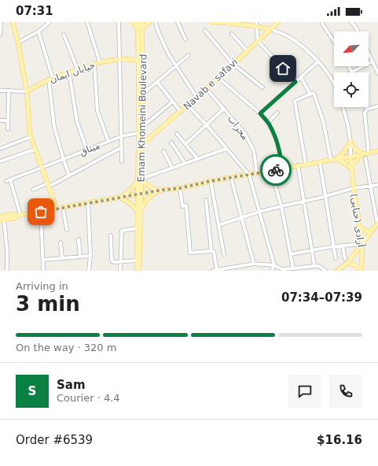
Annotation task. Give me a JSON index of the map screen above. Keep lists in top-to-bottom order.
{
  "streets": {
    "main road": [
      "خیابان ایمان",
      "Navab e safavi",
      "Emam Khomeini Boulevard",
      "آزادی (حنایی)"
    ],
    "street": ["محراب", "میثاق"]
  },
  "crossings": [
    ["خیابان ایمان", "Emam Khomeini Boulevard"],
    ["Navab e safavi", "Emam Khomeini Boulevard"],
    ["Navab e safavi", "محراب"],
    ["Emam Khomeini Boulevard", "میثاق"]
  ],
  "north": "bottom left",
  "page": {
    "status": "07:31",
    "heading": ["3 min", "Arriving in", "07:34–07:39"],
    "panel": [
      "Sam",
      "Courier · 4.4",
      "Order #6539",
      "$16.16"
    ],
    "bar": "On the way · 320 m",
    "round": "S"
  }
}
